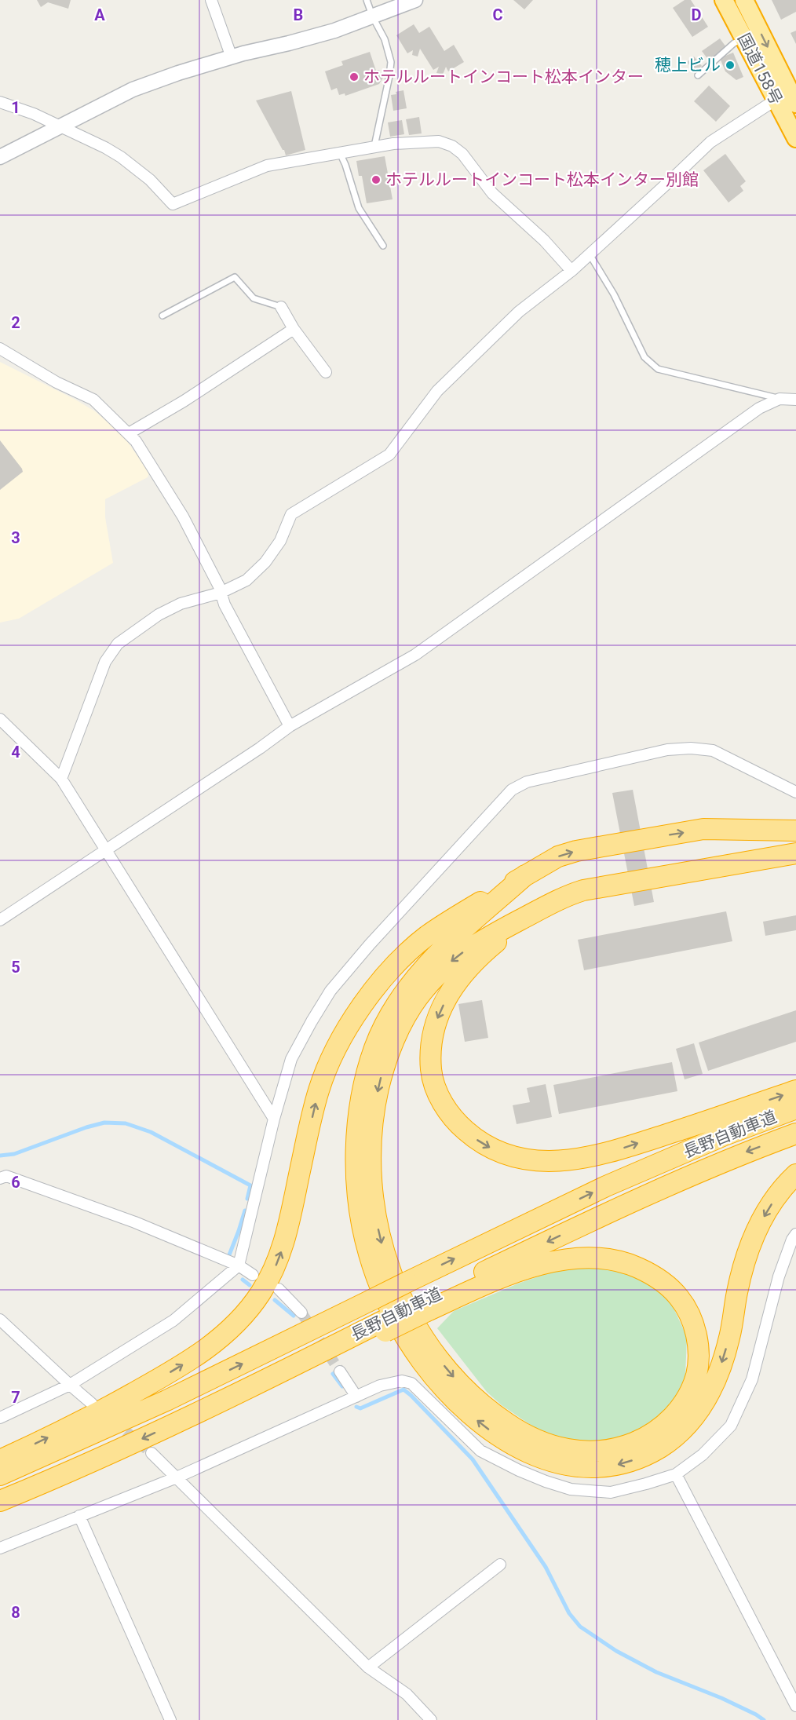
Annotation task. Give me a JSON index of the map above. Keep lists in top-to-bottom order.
{
  "streets": {
    "highway": ["国道158号", "長野自動車道"]
  },
  "places": ["穂上ビル", "ホテルルートインコート松本インター", "ホテルルートインコート松本インター別館"],
  "grid": {
    "columns": [
      "A",
      "B",
      "C",
      "D"
    ],
    "rows": [
      "1",
      "2",
      "3",
      "4",
      "5",
      "6",
      "7",
      "8"
    ]
  }
}
